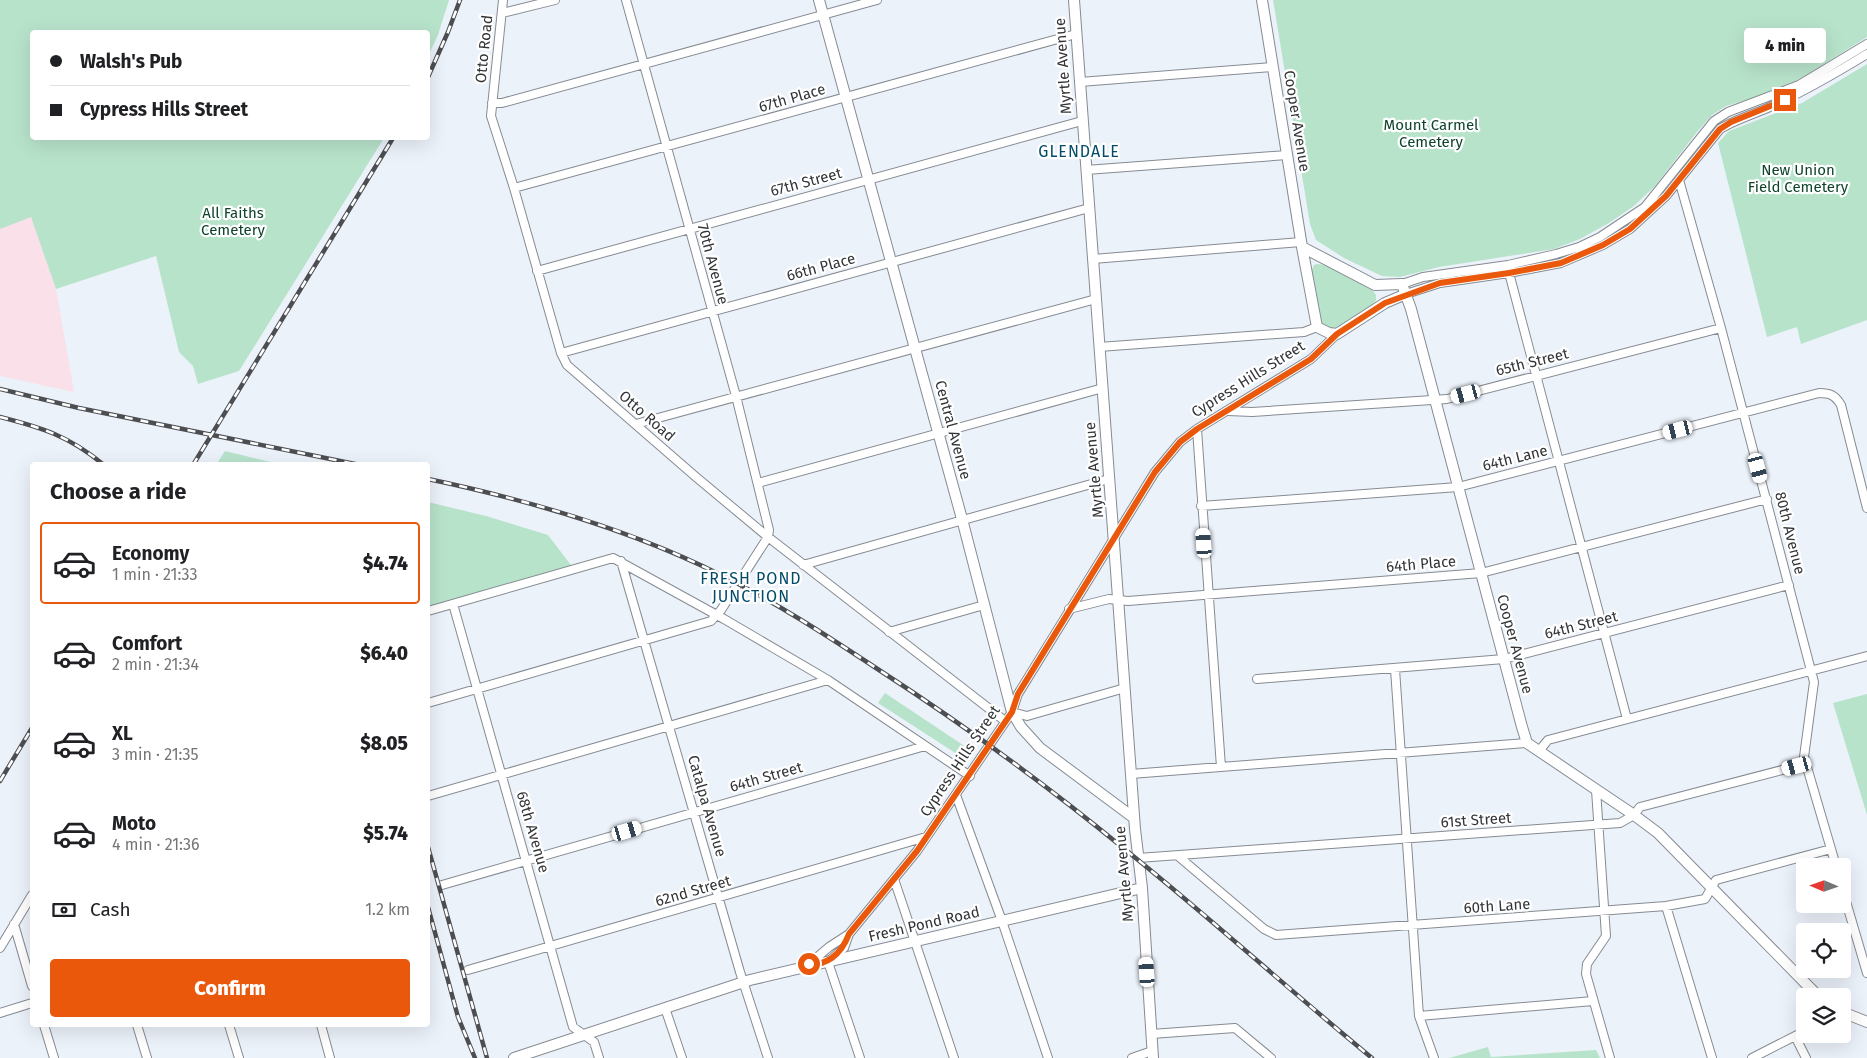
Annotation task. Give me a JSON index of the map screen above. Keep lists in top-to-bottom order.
{
  "streets": {
    "main road": [
      "Myrtle Avenue",
      "Cooper Avenue",
      "Cypress Hills Street",
      "Central Avenue",
      "Fresh Pond Road"
    ],
    "street": [
      "Otto Road",
      "67th Place",
      "67th Street",
      "70th Avenue",
      "66th Place",
      "65th Street",
      "64th Lane",
      "80th Avenue",
      "64th Place",
      "64th Street",
      "Catalpa Avenue",
      "61st Street",
      "68th Avenue",
      "62nd Street",
      "60th Lane"
    ]
  },
  "crossings": [
    ["Otto Road", "67th Place"],
    ["Otto Road", "67th Street"],
    ["Otto Road", "70th Avenue"],
    ["Otto Road", "66th Place"],
    ["Otto Road", "Cypress Hills Street"],
    ["Myrtle Avenue", "67th Place"],
    ["Myrtle Avenue", "67th Street"],
    ["Myrtle Avenue", "66th Place"],
    ["Myrtle Avenue", "Cypress Hills Street"],
    ["Myrtle Avenue", "Central Avenue"],
    ["Myrtle Avenue", "64th Place"],
    ["Myrtle Avenue", "61st Street"],
    ["Myrtle Avenue", "Fresh Pond Road"],
    ["67th Place", "70th Avenue"],
    ["67th Place", "Central Avenue"],
    ["Cooper Avenue", "65th Street"],
    ["Cooper Avenue", "Cypress Hills Street"],
    ["Cooper Avenue", "64th Lane"],
    ["Cooper Avenue", "64th Place"],
    ["Cooper Avenue", "64th Street"],
    ["67th Street", "70th Avenue"],
    ["67th Street", "Central Avenue"],
    ["70th Avenue", "66th Place"],
    ["66th Place", "Central Avenue"],
    ["65th Street", "Cypress Hills Street"],
    ["65th Street", "80th Avenue"],
    ["Cypress Hills Street", "Central Avenue"],
    ["Cypress Hills Street", "80th Avenue"],
    ["Cypress Hills Street", "64th Place"],
    ["Cypress Hills Street", "62nd Street"],
    ["Cypress Hills Street", "Fresh Pond Road"],
    ["64th Lane", "80th Avenue"],
    ["80th Avenue", "64th Place"],
    ["80th Avenue", "64th Street"],
    ["80th Avenue", "61st Street"],
    ["80th Avenue", "60th Lane"],
    ["64th Street", "Catalpa Avenue"],
    ["64th Street", "68th Avenue"],
    ["Catalpa Avenue", "62nd Street"],
    ["Catalpa Avenue", "Fresh Pond Road"],
    ["61st Street", "60th Lane"],
    ["68th Avenue", "62nd Street"],
    ["68th Avenue", "Fresh Pond Road"]
  ],
  "districts": ["GLENDALE", "FRESH POND JUNCTION"],
  "parks": ["Mount Carmel Cemetery", "New Union Field Cemetery", "All Faiths Cemetery"],
  "north": "left",
  "page": {
    "bubble": "4 min",
    "banner": ["Walsh's Pub", "Cypress Hills Street"],
    "heading": "Choose a ride",
    "list": [
      {
        "name": "Economy",
        "note": "1 min · 21:33",
        "value": "$4.74"
      },
      {
        "name": "Comfort",
        "note": "2 min · 21:34",
        "value": "$6.40"
      },
      {
        "name": "XL",
        "note": "3 min · 21:35",
        "value": "$8.05"
      },
      {
        "name": "Moto",
        "note": "4 min · 21:36",
        "value": "$5.74"
      }
    ],
    "pay": ["Cash", "1.2 km"],
    "buttons": "Confirm"
  }
}
